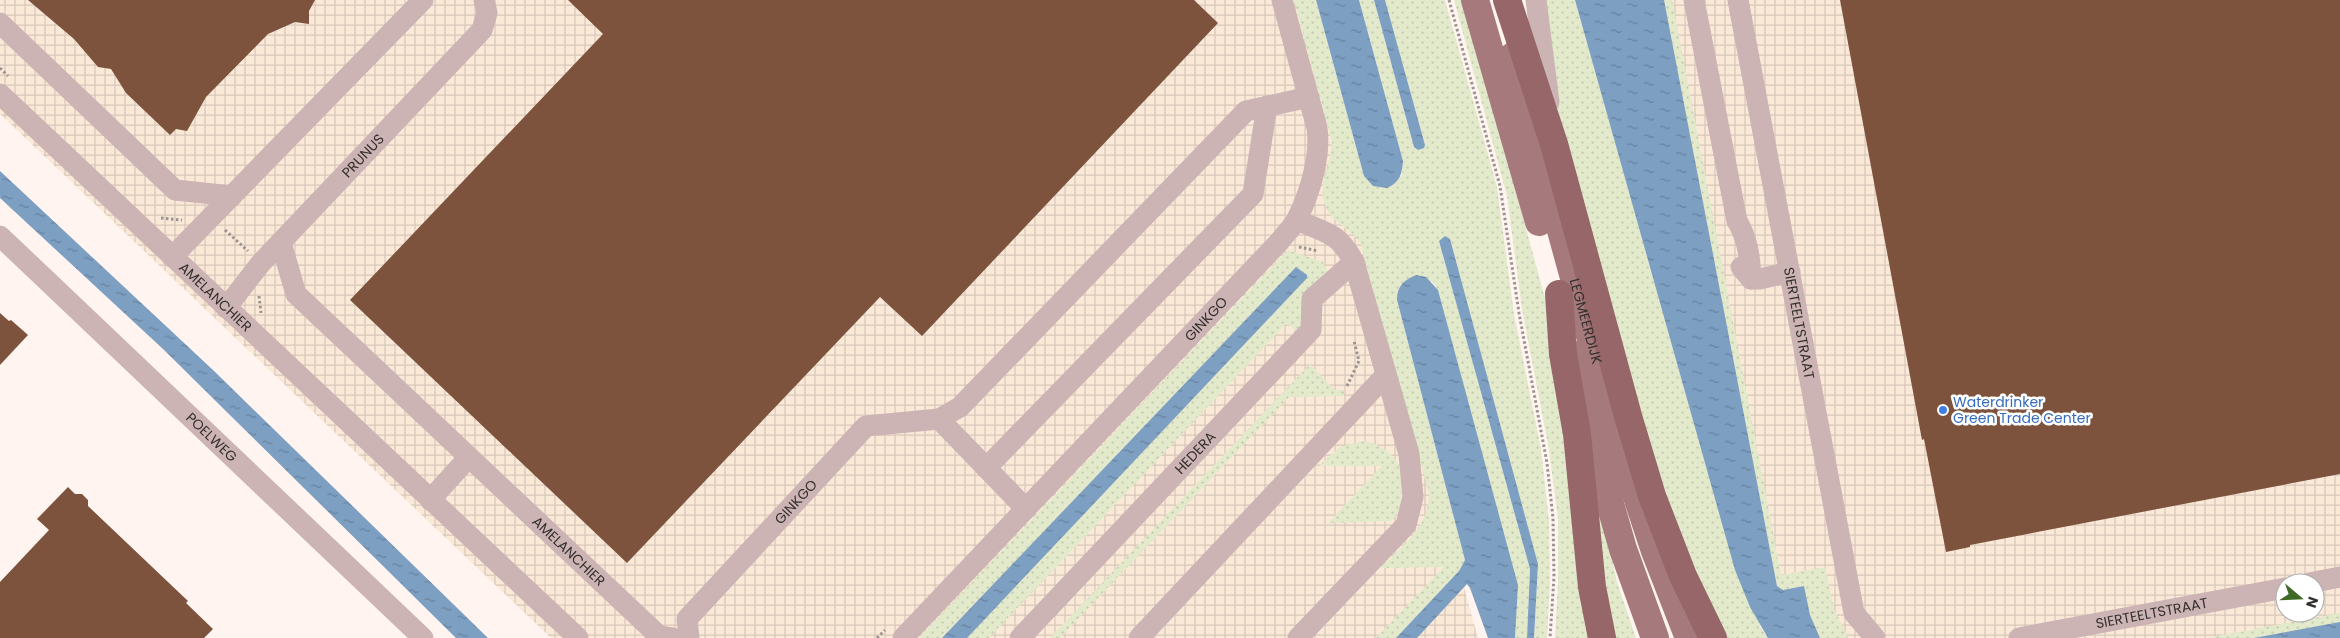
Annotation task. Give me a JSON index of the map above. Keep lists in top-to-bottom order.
{
  "streets": {
    "main road": ["LEGMEERDIJK"],
    "street": [
      "PRUNUS",
      "AMELANCHIER",
      "GINKGO",
      "SIERTEELTSTRAAT",
      "POELWEG",
      "HEDERA"
    ]
  },
  "crossings": [
    ["PRUNUS", "AMELANCHIER"]
  ],
  "places": ["Waterdrinker Green Trade Center"],
  "north": "right"
}
